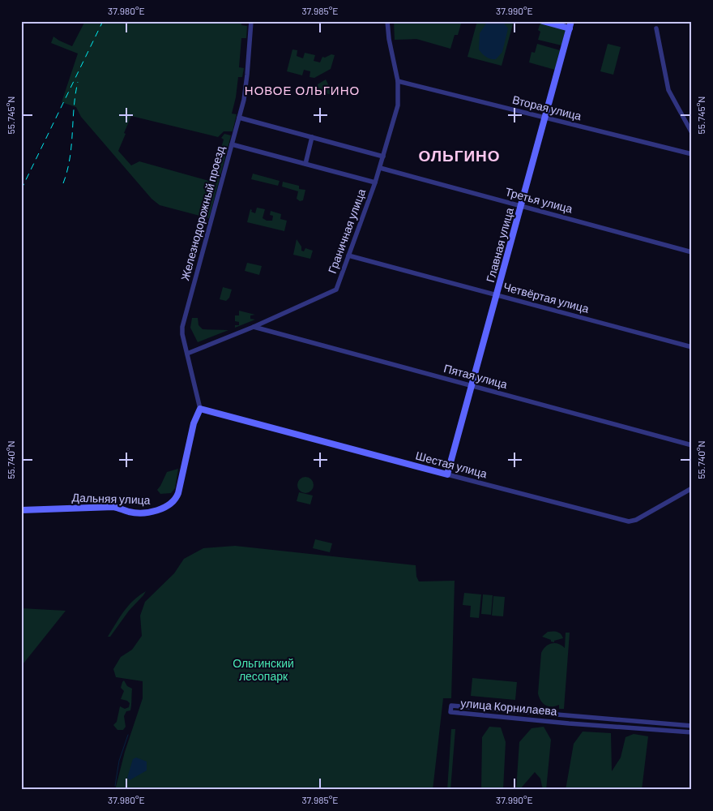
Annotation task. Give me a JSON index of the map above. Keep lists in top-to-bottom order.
{
  "streets": {
    "street": [
      "Вторая улица",
      "Третья улица",
      "Железнодорожный проезд",
      "Граничная улица",
      "Главная улица",
      "Четвёртая улица",
      "Пятая улица",
      "Шестая улица",
      "Дальняя улица",
      "улица Корнилаева"
    ]
  },
  "crossings": [
    ["Вторая улица", "Граничная улица"],
    ["Вторая улица", "Главная улица"],
    ["Третья улица", "Граничная улица"],
    ["Третья улица", "Главная улица"],
    ["Железнодорожный проезд", "Граничная улица"],
    ["Железнодорожный проезд", "Шестая улица"],
    ["Железнодорожный проезд", "Дальняя улица"],
    ["Граничная улица", "Четвёртая улица"],
    ["Граничная улица", "Пятая улица"],
    ["Главная улица", "Четвёртая улица"],
    ["Главная улица", "Пятая улица"],
    ["Главная улица", "Шестая улица"],
    ["Шестая улица", "Дальняя улица"]
  ],
  "districts": ["НОВОЕ ОЛЬГИНО", "ОЛЬГИНО"],
  "parks": ["Ольгинский лесопарк"],
  "coordinates": [
    "37.980°E",
    "37.985°E",
    "37.990°E",
    "55.745°N",
    "55.740°N"
  ]
}
